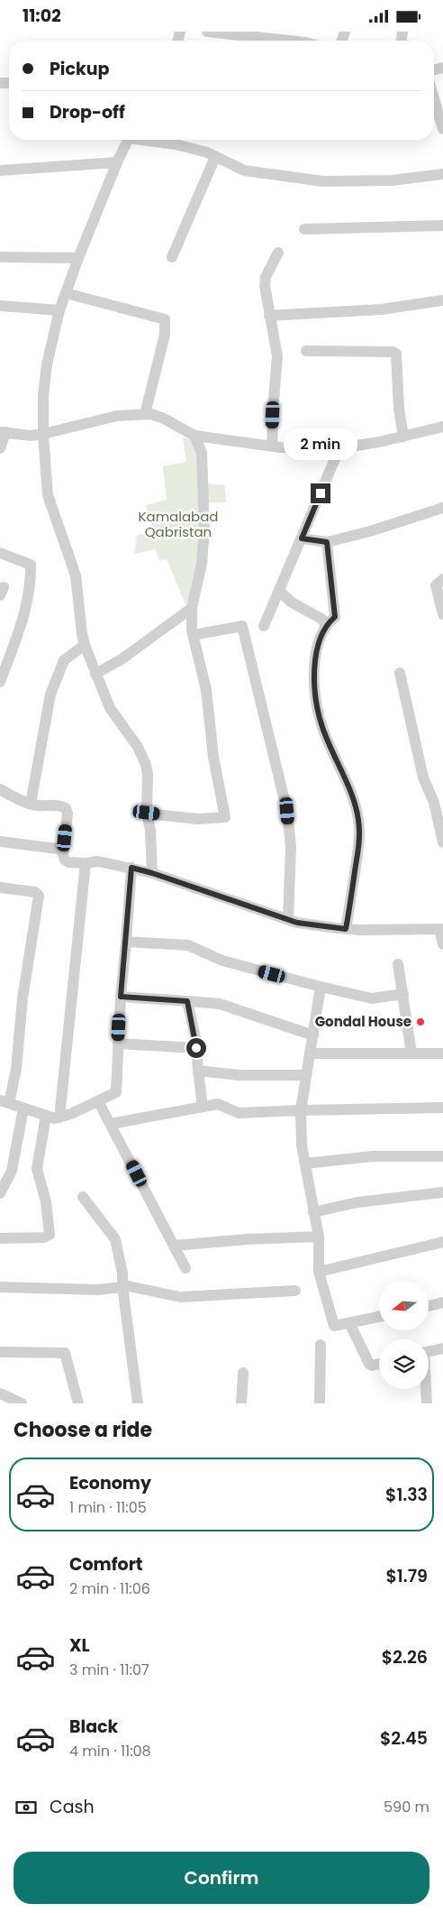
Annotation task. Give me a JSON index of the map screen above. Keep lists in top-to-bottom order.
{
  "parks": ["Kamalabad Qabristan"],
  "places": ["Gondal House"],
  "north": "left",
  "page": {
    "status": "11:02",
    "banner": ["Pickup", "Drop-off"],
    "bubble": "2 min",
    "heading": "Choose a ride",
    "list": [
      {
        "name": "Economy",
        "note": "1 min · 11:05",
        "value": "$1.33"
      },
      {
        "name": "Comfort",
        "note": "2 min · 11:06",
        "value": "$1.79"
      },
      {
        "name": "XL",
        "note": "3 min · 11:07",
        "value": "$2.26"
      },
      {
        "name": "Black",
        "note": "4 min · 11:08",
        "value": "$2.45"
      }
    ],
    "pay": ["Cash", "590 m"],
    "buttons": "Confirm"
  }
}
